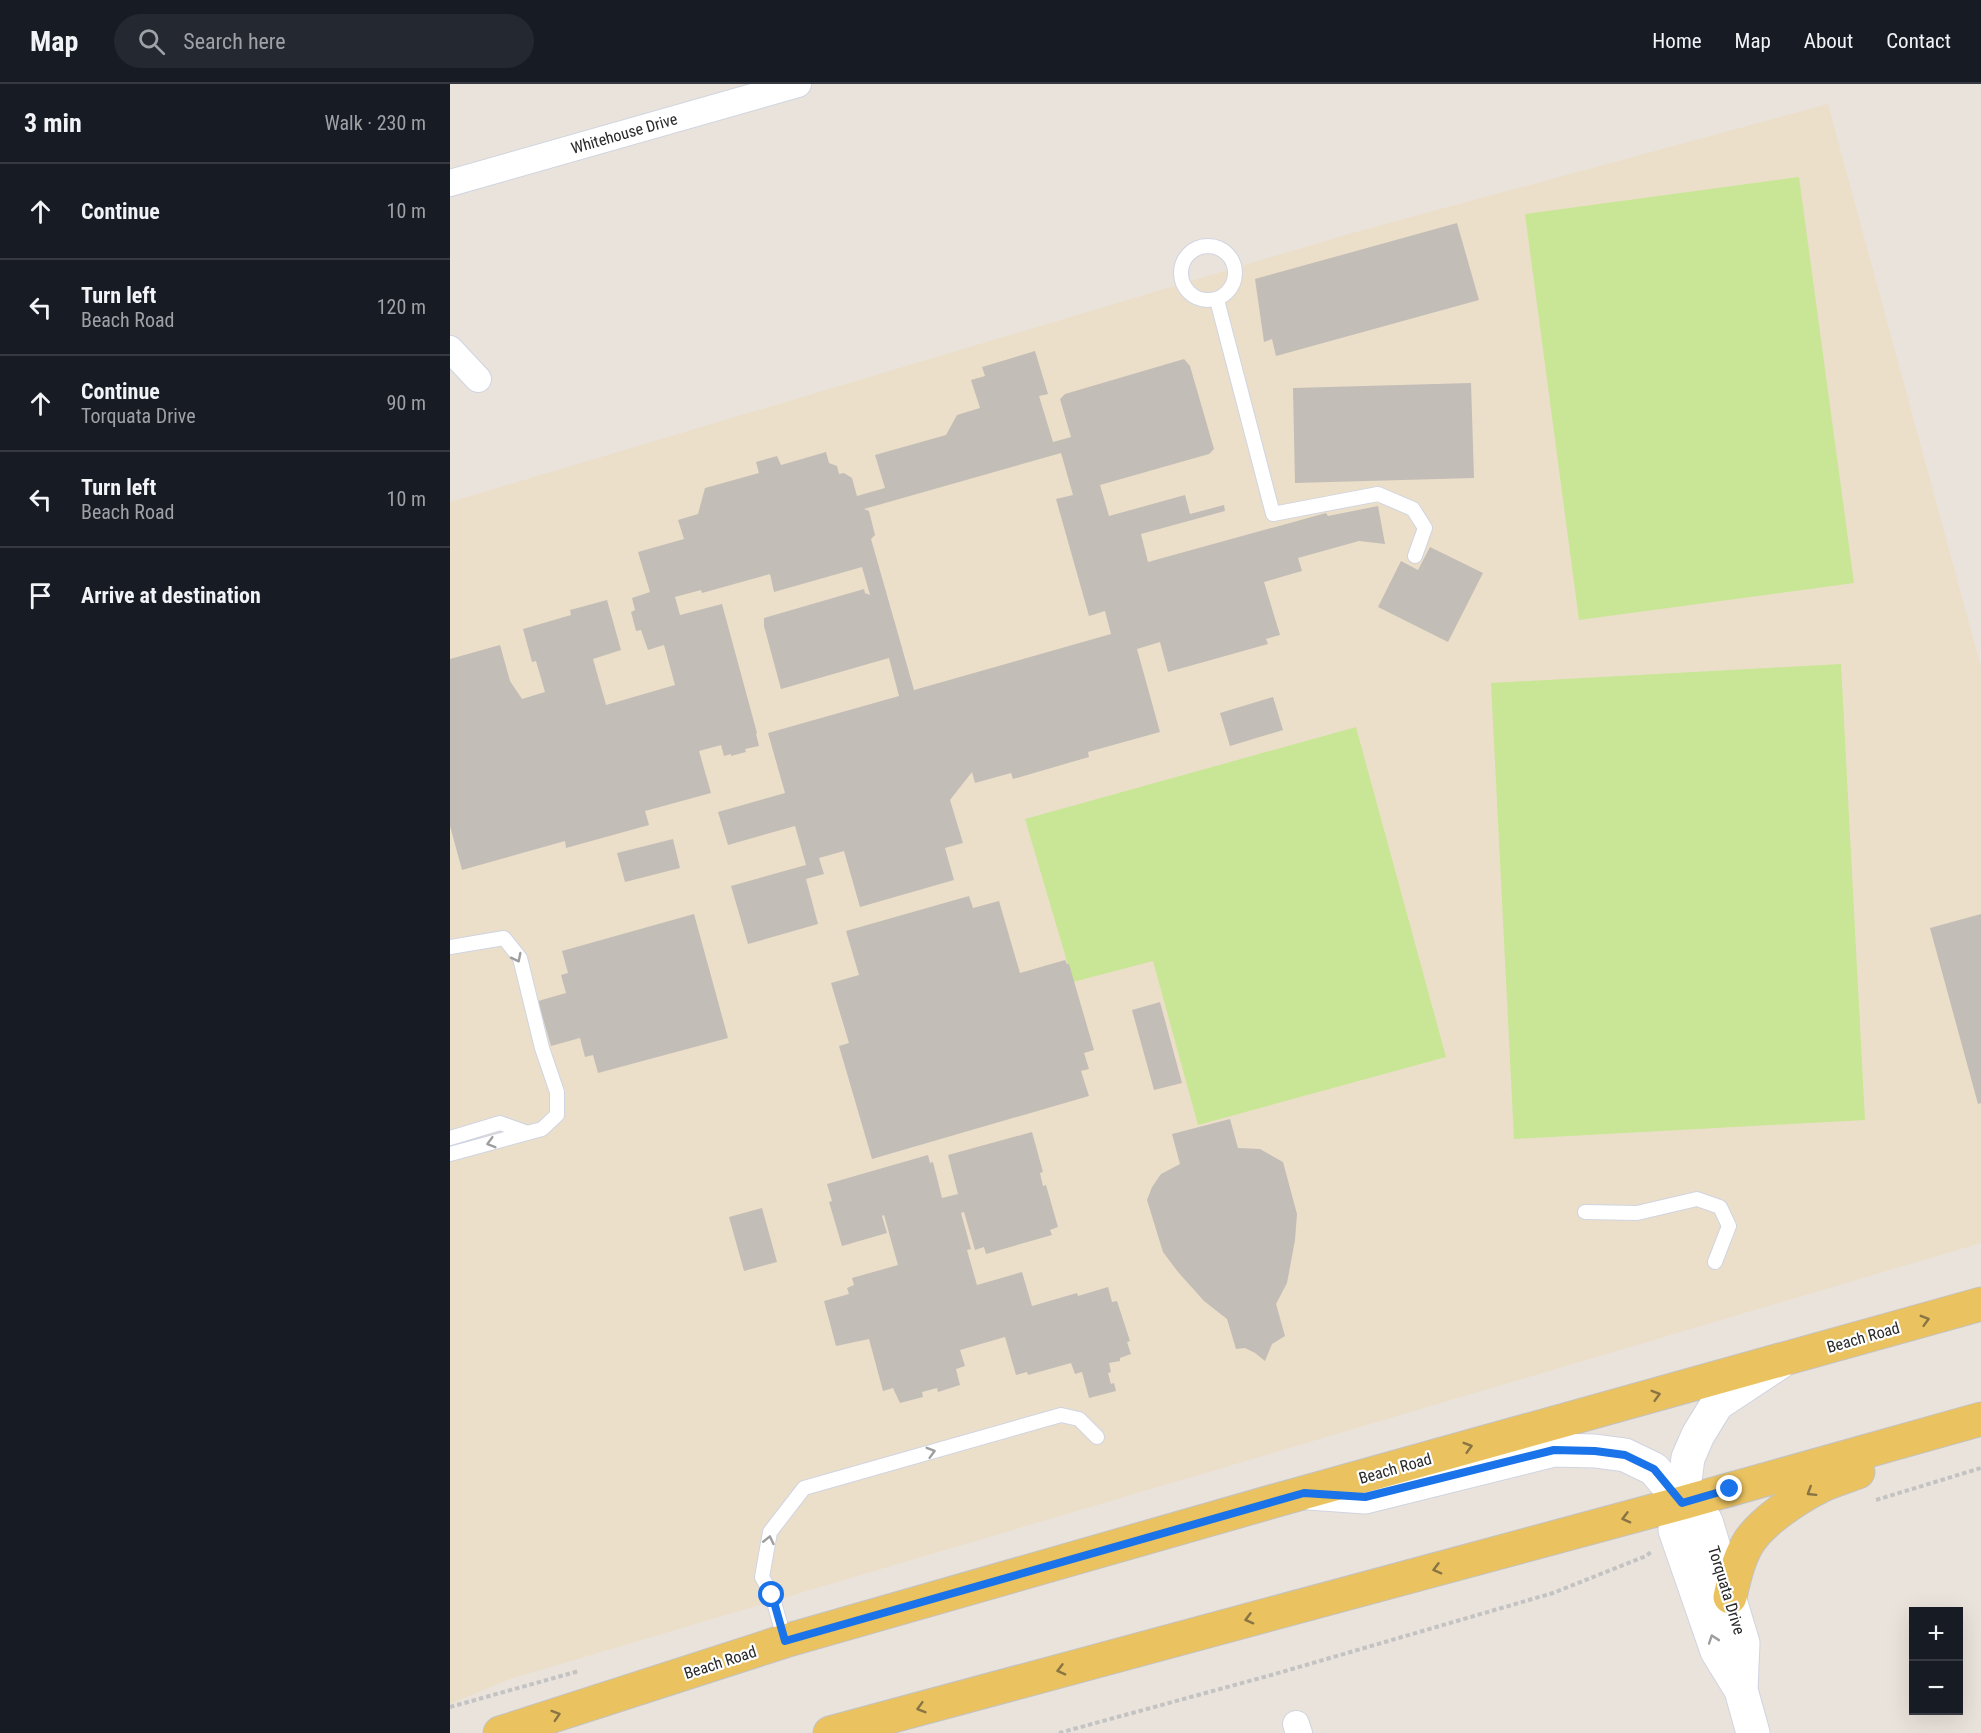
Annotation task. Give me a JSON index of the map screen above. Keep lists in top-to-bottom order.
{
  "streets": {
    "main road": ["Beach Road"],
    "street": ["Whitehouse Drive", "Torquata Drive"]
  },
  "crossings": [
    ["Beach Road", "Torquata Drive"]
  ],
  "page": {
    "header": "Map",
    "search": "Search here",
    "nav": [
      "Home",
      "Map",
      "About",
      "Contact"
    ],
    "heading": ["3 min", "Walk · 230 m"],
    "list": [
      ["Continue", "10 m"],
      ["Turn left", "Beach Road", "120 m"],
      ["Continue", "Torquata Drive", "90 m"],
      ["Turn left", "Beach Road", "10 m"],
      "Arrive at destination"
    ],
    "map_buttons": ["+", "−"]
  }
}
